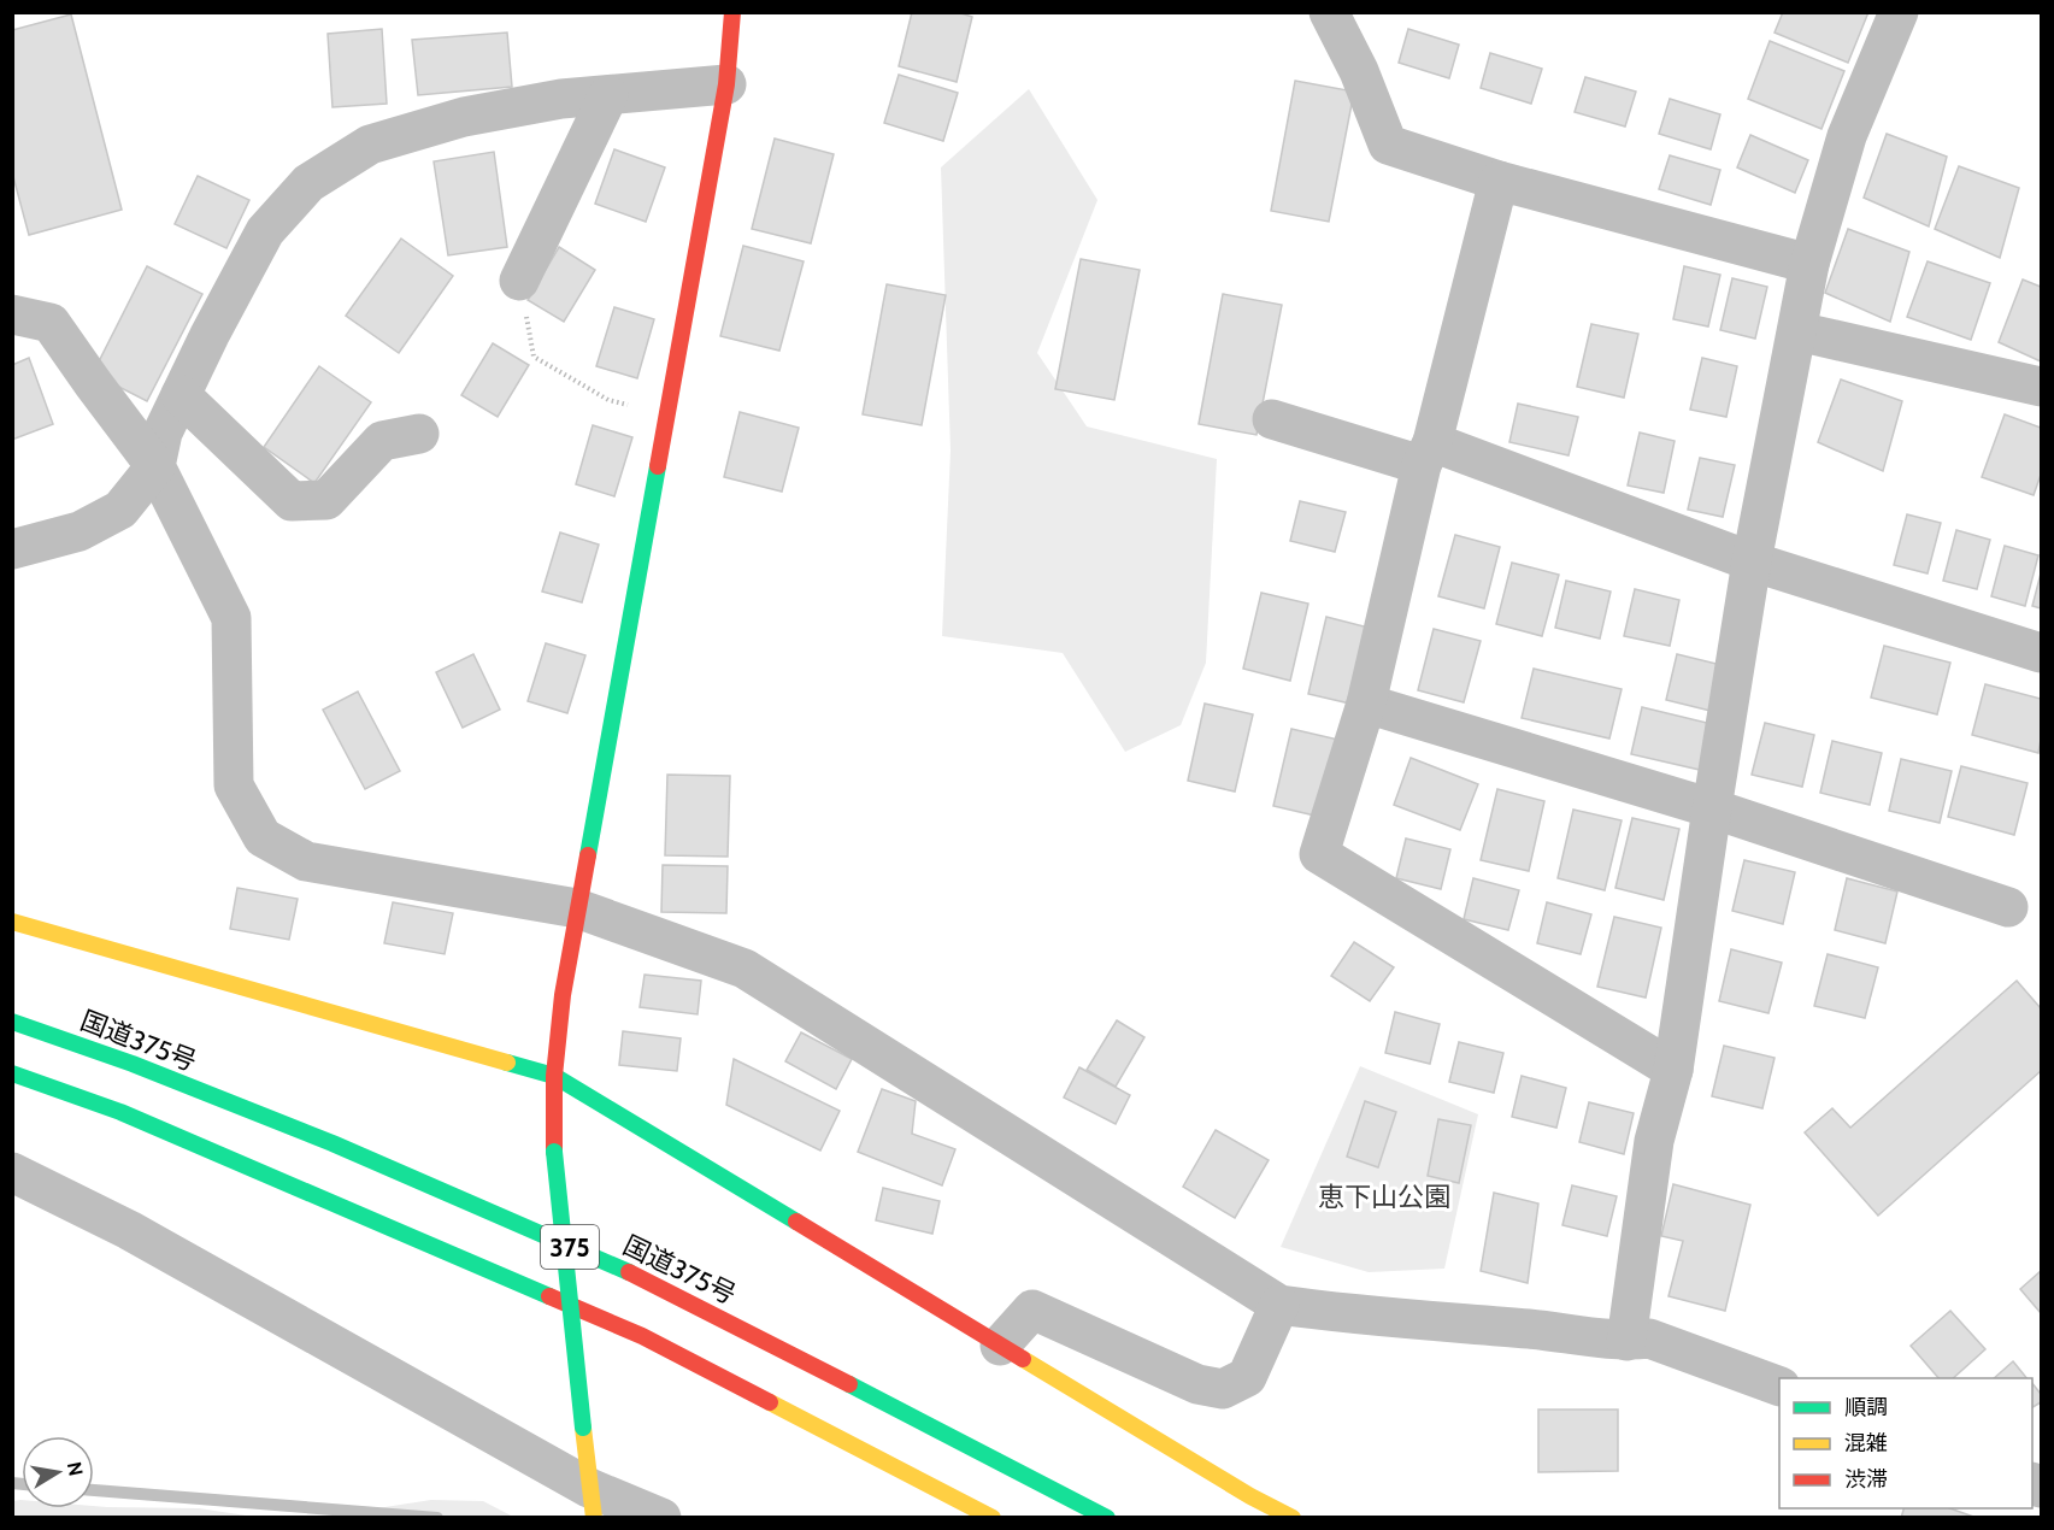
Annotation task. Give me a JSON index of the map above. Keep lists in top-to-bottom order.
{
  "streets": {
    "main road": ["国道375号", "375"]
  },
  "parks": ["恵下山公園"],
  "legend": ["順調", "混雑", "渋滞"],
  "north": "right"
}
